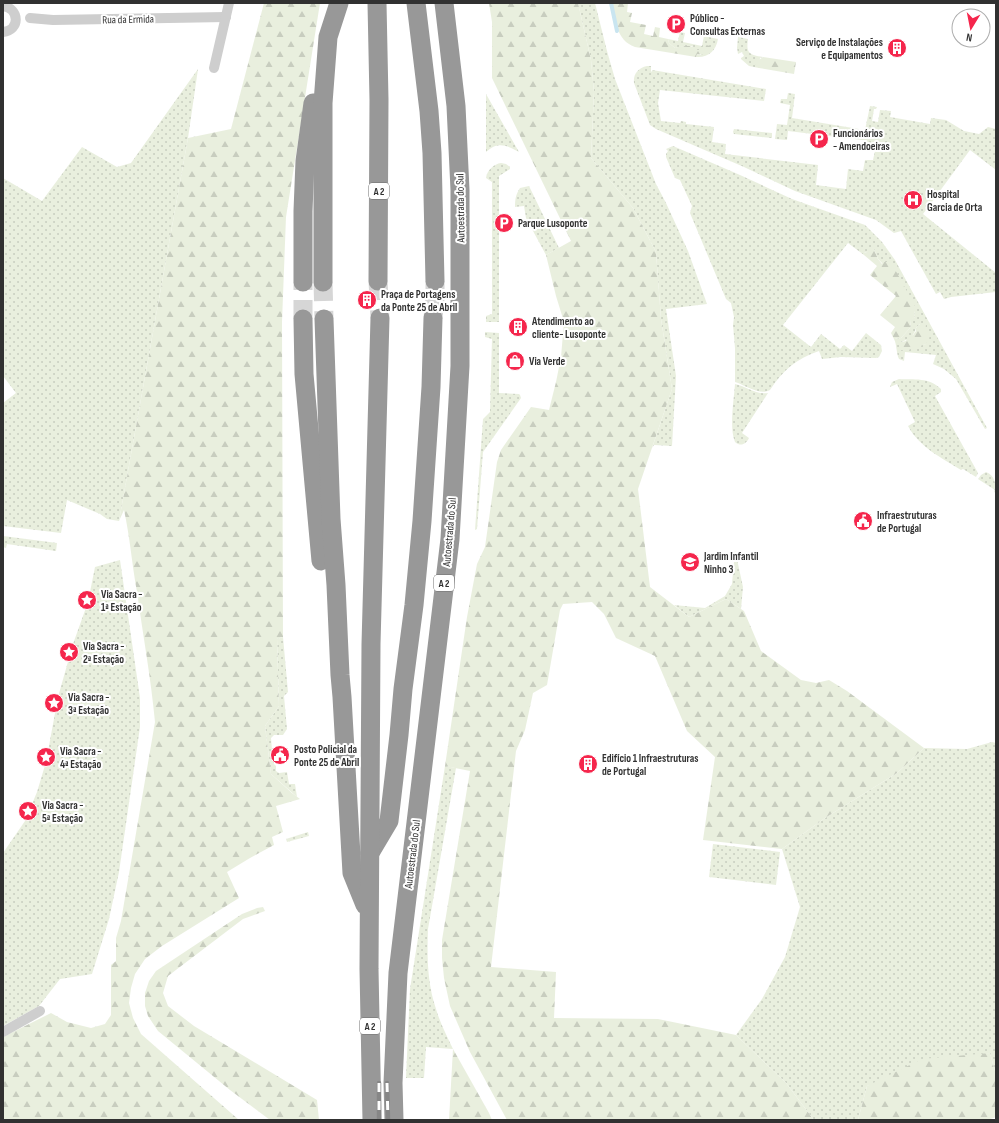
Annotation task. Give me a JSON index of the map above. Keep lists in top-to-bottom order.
{
  "streets": {
    "highway": ["A 2", "Autoestrada do Sul"],
    "street": ["Rua da Ermida"]
  },
  "places": {
    "parking": ["Público - Consultas Externas", "Funcionários - Amendoeiras", "Parque Lusoponte"],
    "building": [
      "Serviço de Instalações e Equipamentos",
      "Praça de Portagens da Ponte 25 de Abril",
      "Atendimento ao cliente- Lusoponte",
      "Edifício 1 Infraestruturas de Portugal"
    ],
    "hospital": ["Hospital Garcia de Orta"],
    "shop": ["Via Verde"],
    "public building": ["Infraestruturas de Portugal", "Posto Policial da Ponte 25 de Abril"],
    "school or university": ["Jardim Infantil Ninho 3"],
    "place": [
      "Via Sacra - 1ª Estação",
      "Via Sacra - 2ª Estação",
      "Via Sacra - 3ª Estação",
      "Via Sacra - 4ª Estação",
      "Via Sacra - 5ª Estação"
    ]
  },
  "north": "bottom"
}
